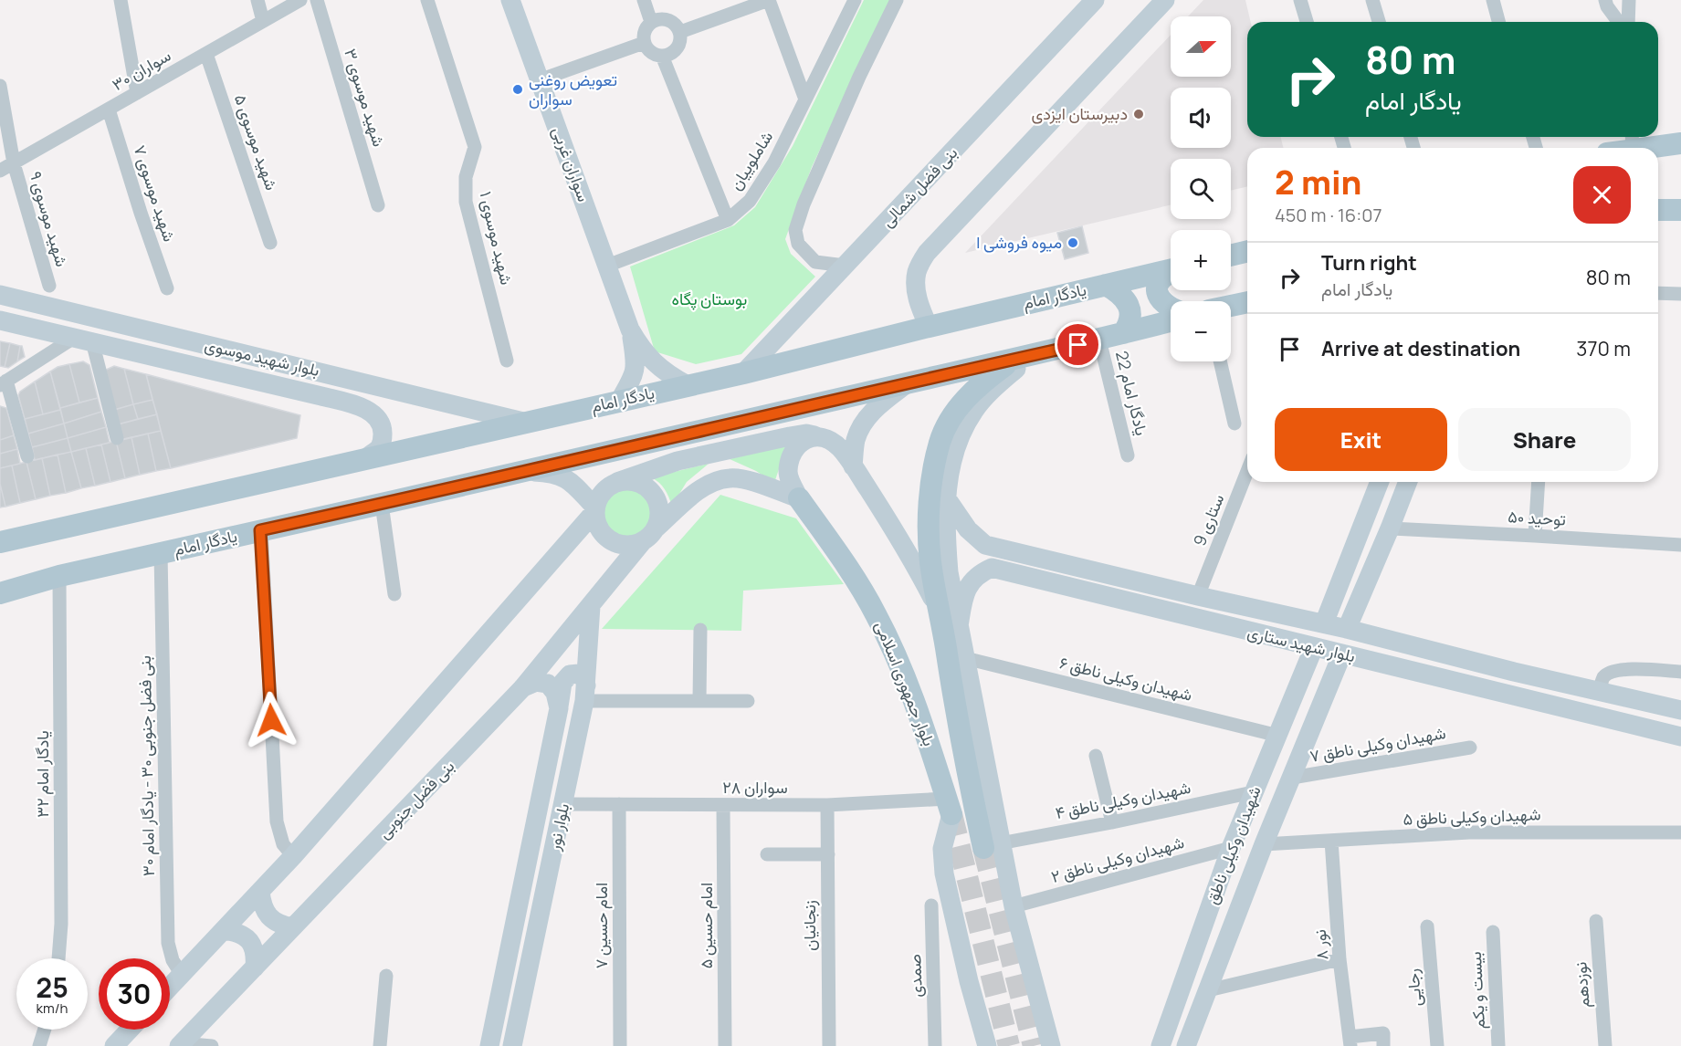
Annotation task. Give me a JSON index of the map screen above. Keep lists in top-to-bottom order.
{
  "streets": {
    "main road": [
      "سواران غربی",
      "بنی فضل شمالی",
      "یادگار امام",
      "بلوار شهید موسوی",
      "بلوار شهید ستاری",
      "بلوار جمهوری اسلامی",
      "بنی فضل جنوبی",
      "بلوار نور",
      "شهیدان وکیلی ناطق"
    ],
    "street": [
      "سواران ۳۰",
      "شهید موسوی ۳",
      "شهید موسوی ۵",
      "شاملوییان",
      "شهید موسوی ۷",
      "شهید موسوی ۹",
      "شهید موسوی ۱",
      "یادگار امام 22",
      "توحید ۵۰",
      "ستاری 9",
      "شهیدان وکیلی ناطق ۶",
      "شهیدان وکیلی ناطق ۷",
      "بنی فضل جنوبی ۳۰ - یادگار امام ۳۰",
      "یادگار امام ۳۲",
      "سواران ۲۸",
      "شهیدان وکیلی ناطق ۴",
      "شهیدان وکیلی ناطق ۵",
      "شهیدان وکیلی ناطق ٢",
      "امام حسین ۷",
      "امام حسین ۵",
      "زنجانیان",
      "نور ۸",
      "صمدی",
      "نوزدهم",
      "رجایی",
      "بیست و یکم"
    ]
  },
  "crossings": [
    ["سواران ۳۰", "شهید موسوی ۵"],
    ["سواران ۳۰", "شهید موسوی ۷"],
    ["سواران ۳۰", "شهید موسوی ۹"],
    ["شاملوییان", "سواران غربی"],
    ["بنی فضل شمالی", "یادگار امام"],
    ["یادگار امام", "بلوار شهید موسوی"],
    ["یادگار امام", "یادگار امام 22"],
    ["یادگار امام", "بلوار جمهوری اسلامی"],
    ["یادگار امام", "بنی فضل جنوبی ۳۰ - یادگار امام ۳۰"],
    ["یادگار امام", "یادگار امام ۳۲"],
    ["ستاری 9", "بلوار شهید ستاری"],
    ["بلوار شهید ستاری", "شهیدان وکیلی ناطق"],
    ["شهیدان وکیلی ناطق ۶", "بلوار جمهوری اسلامی"],
    ["شهیدان وکیلی ناطق ۶", "شهیدان وکیلی ناطق"],
    ["بلوار جمهوری اسلامی", "سواران ۲۸"],
    ["بلوار جمهوری اسلامی", "شهیدان وکیلی ناطق ۴"],
    ["بلوار جمهوری اسلامی", "شهیدان وکیلی ناطق ٢"],
    ["شهیدان وکیلی ناطق ۷", "شهیدان وکیلی ناطق"],
    ["سواران ۲۸", "بلوار نور"],
    ["سواران ۲۸", "امام حسین ۷"],
    ["سواران ۲۸", "امام حسین ۵"],
    ["سواران ۲۸", "زنجانیان"],
    ["بنی فضل جنوبی", "بلوار نور"],
    ["شهیدان وکیلی ناطق ۴", "شهیدان وکیلی ناطق"],
    ["شهیدان وکیلی ناطق ۵", "شهیدان وکیلی ناطق"],
    ["شهیدان وکیلی ناطق ۵", "نور ۸"],
    ["شهیدان وکیلی ناطق", "شهیدان وکیلی ناطق ٢"]
  ],
  "parks": ["بوستان پگاه"],
  "places": ["تعویض روغنی سواران", "دبیرستان ایزدی", "میوه فروشی ا"],
  "north": "right",
  "page": {
    "map_buttons": ["+", "−"],
    "turn": ["80 m", "یادگار امام"],
    "heading": ["2 min", "450 m · 16:07"],
    "list": [
      {
        "name": "Turn right",
        "note": "یادگار امام",
        "value": "80 m"
      },
      {
        "name": "Arrive at destination",
        "value": "370 m"
      }
    ],
    "buttons": ["Exit", "Share"],
    "speed": "25 km/h",
    "limit": "30"
  }
}
